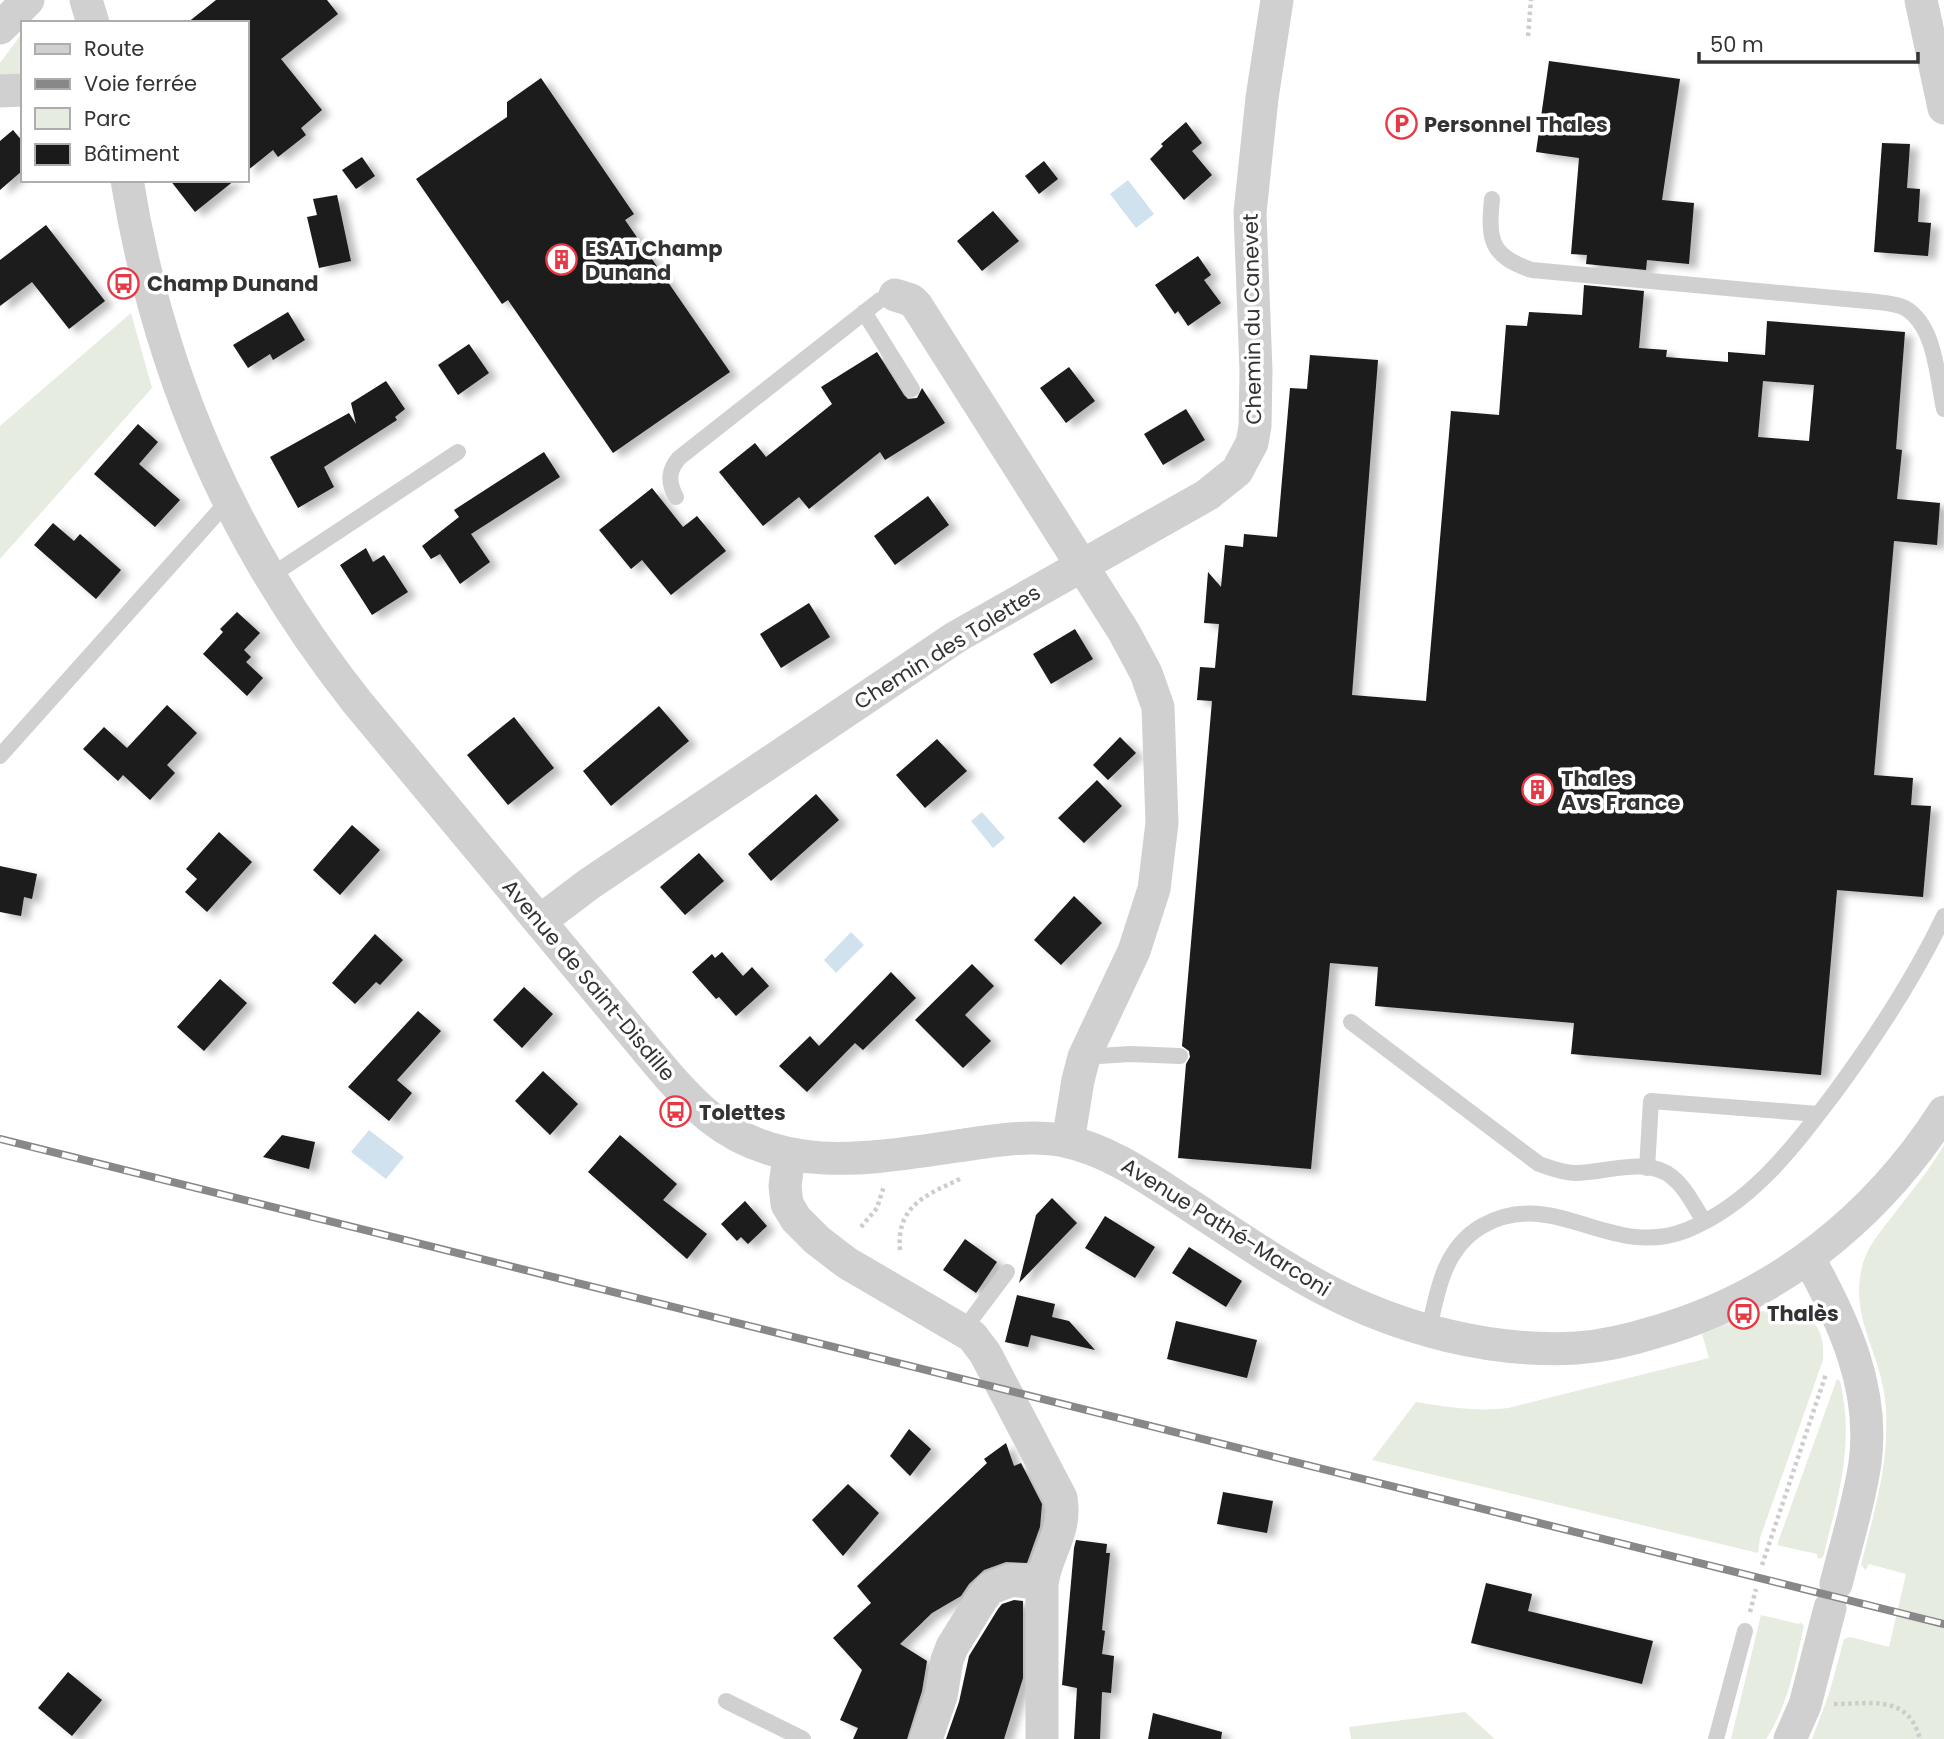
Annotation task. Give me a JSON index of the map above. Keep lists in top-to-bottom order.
{
  "streets": {
    "street": [
      "Chemin du Canevet",
      "Chemin des Tolettes",
      "Avenue de Saint-Disdille",
      "Avenue Pathé-Marconi"
    ]
  },
  "crossings": [
    ["Chemin du Canevet", "Chemin des Tolettes"],
    ["Chemin des Tolettes", "Avenue de Saint-Disdille"],
    ["Avenue de Saint-Disdille", "Avenue Pathé-Marconi"]
  ],
  "places": {
    "parking": ["Personnel Thales"],
    "building": ["ESAT Champ Dunand", "Thales Avs France"],
    "bus stop": ["Champ Dunand", "Tolettes", "Thalès"]
  },
  "legend": [
    "Route",
    "Voie ferrée",
    "Parc",
    "Bâtiment"
  ],
  "scale_bar": "50 m"
}
